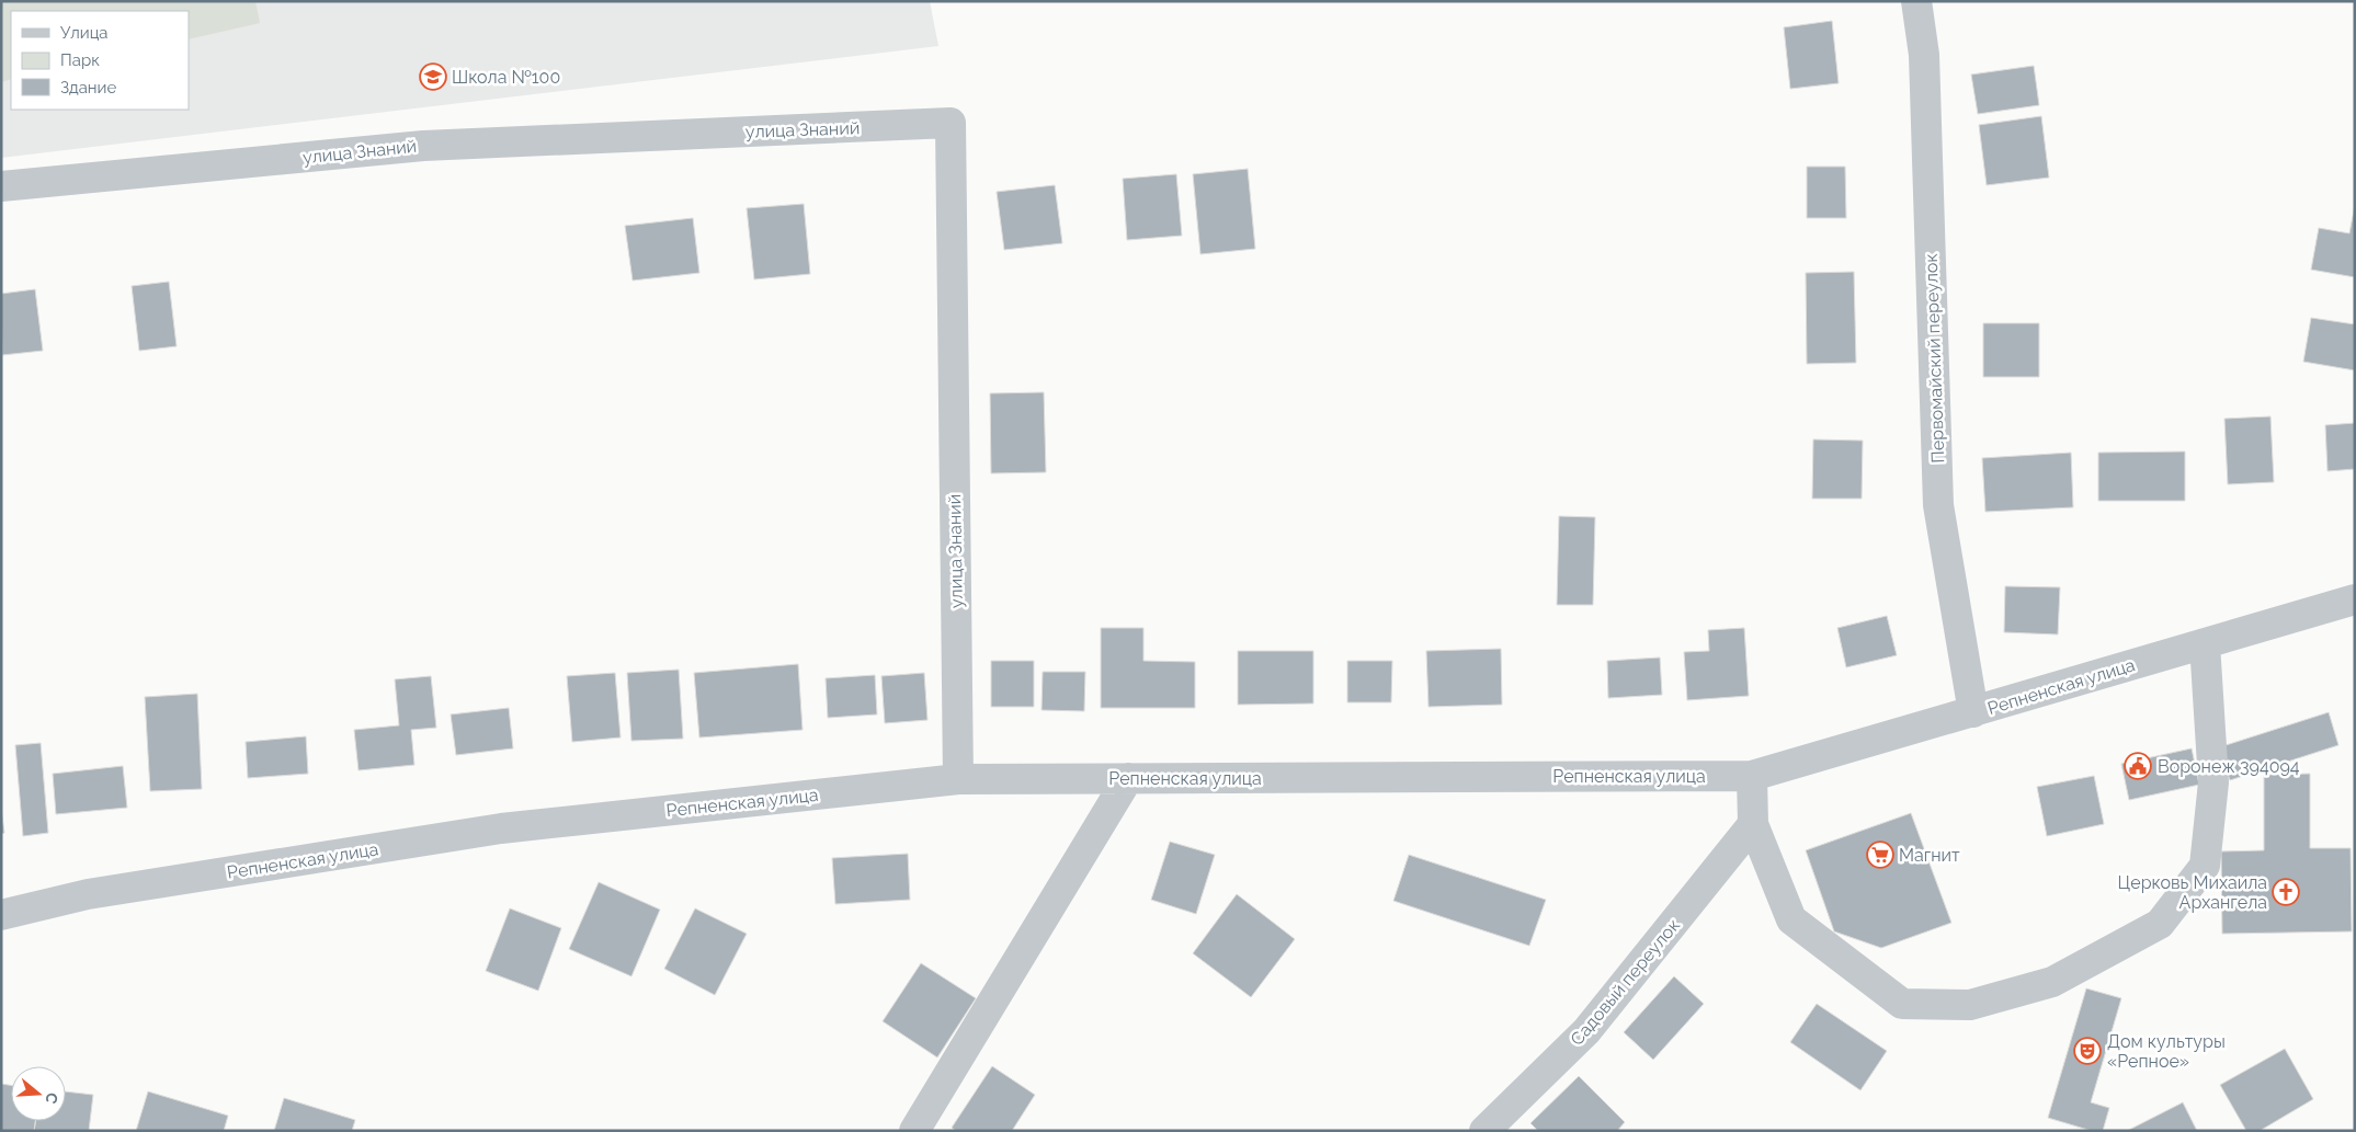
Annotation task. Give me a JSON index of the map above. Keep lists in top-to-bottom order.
{
  "streets": {
    "street": [
      "улица Знаний",
      "Первомайский переулок",
      "Репненская улица",
      "Садовый переулок"
    ]
  },
  "crossings": [
    ["улица Знаний", "Репненская улица"],
    ["Первомайский переулок", "Репненская улица"]
  ],
  "places": {
    "school or university": ["Школа №100"],
    "public building": ["Воронеж 394094"],
    "supermarket": ["Магнит"],
    "church": ["Церковь Михаила Архангела"],
    "theatre": ["Дом культуры «Репное»"]
  },
  "legend": ["Улица", "Парк", "Здание"],
  "north": "right"
}
